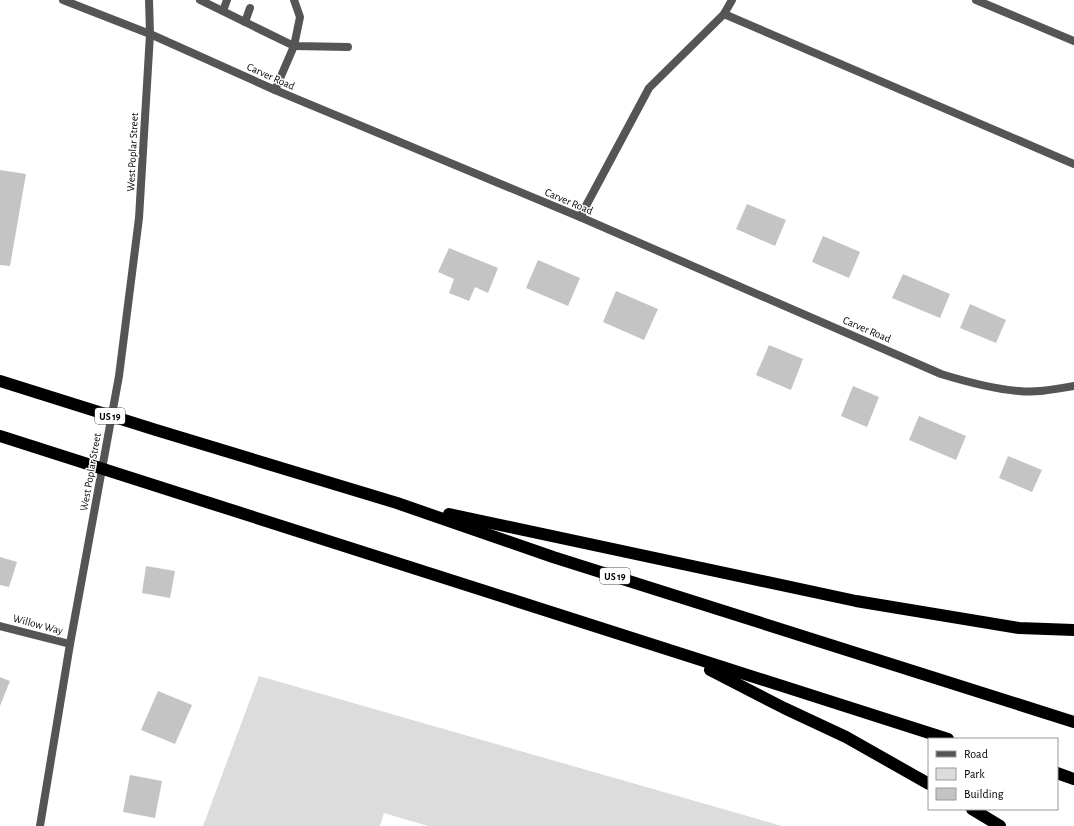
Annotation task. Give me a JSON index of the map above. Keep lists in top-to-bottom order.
{
  "streets": {
    "highway": ["US 19"],
    "street": ["Carver Road", "West Poplar Street", "Willow Way"]
  },
  "crossings": [
    ["Carver Road", "West Poplar Street"],
    ["West Poplar Street", "Willow Way"]
  ],
  "legend": ["Road", "Park", "Building"]
}
